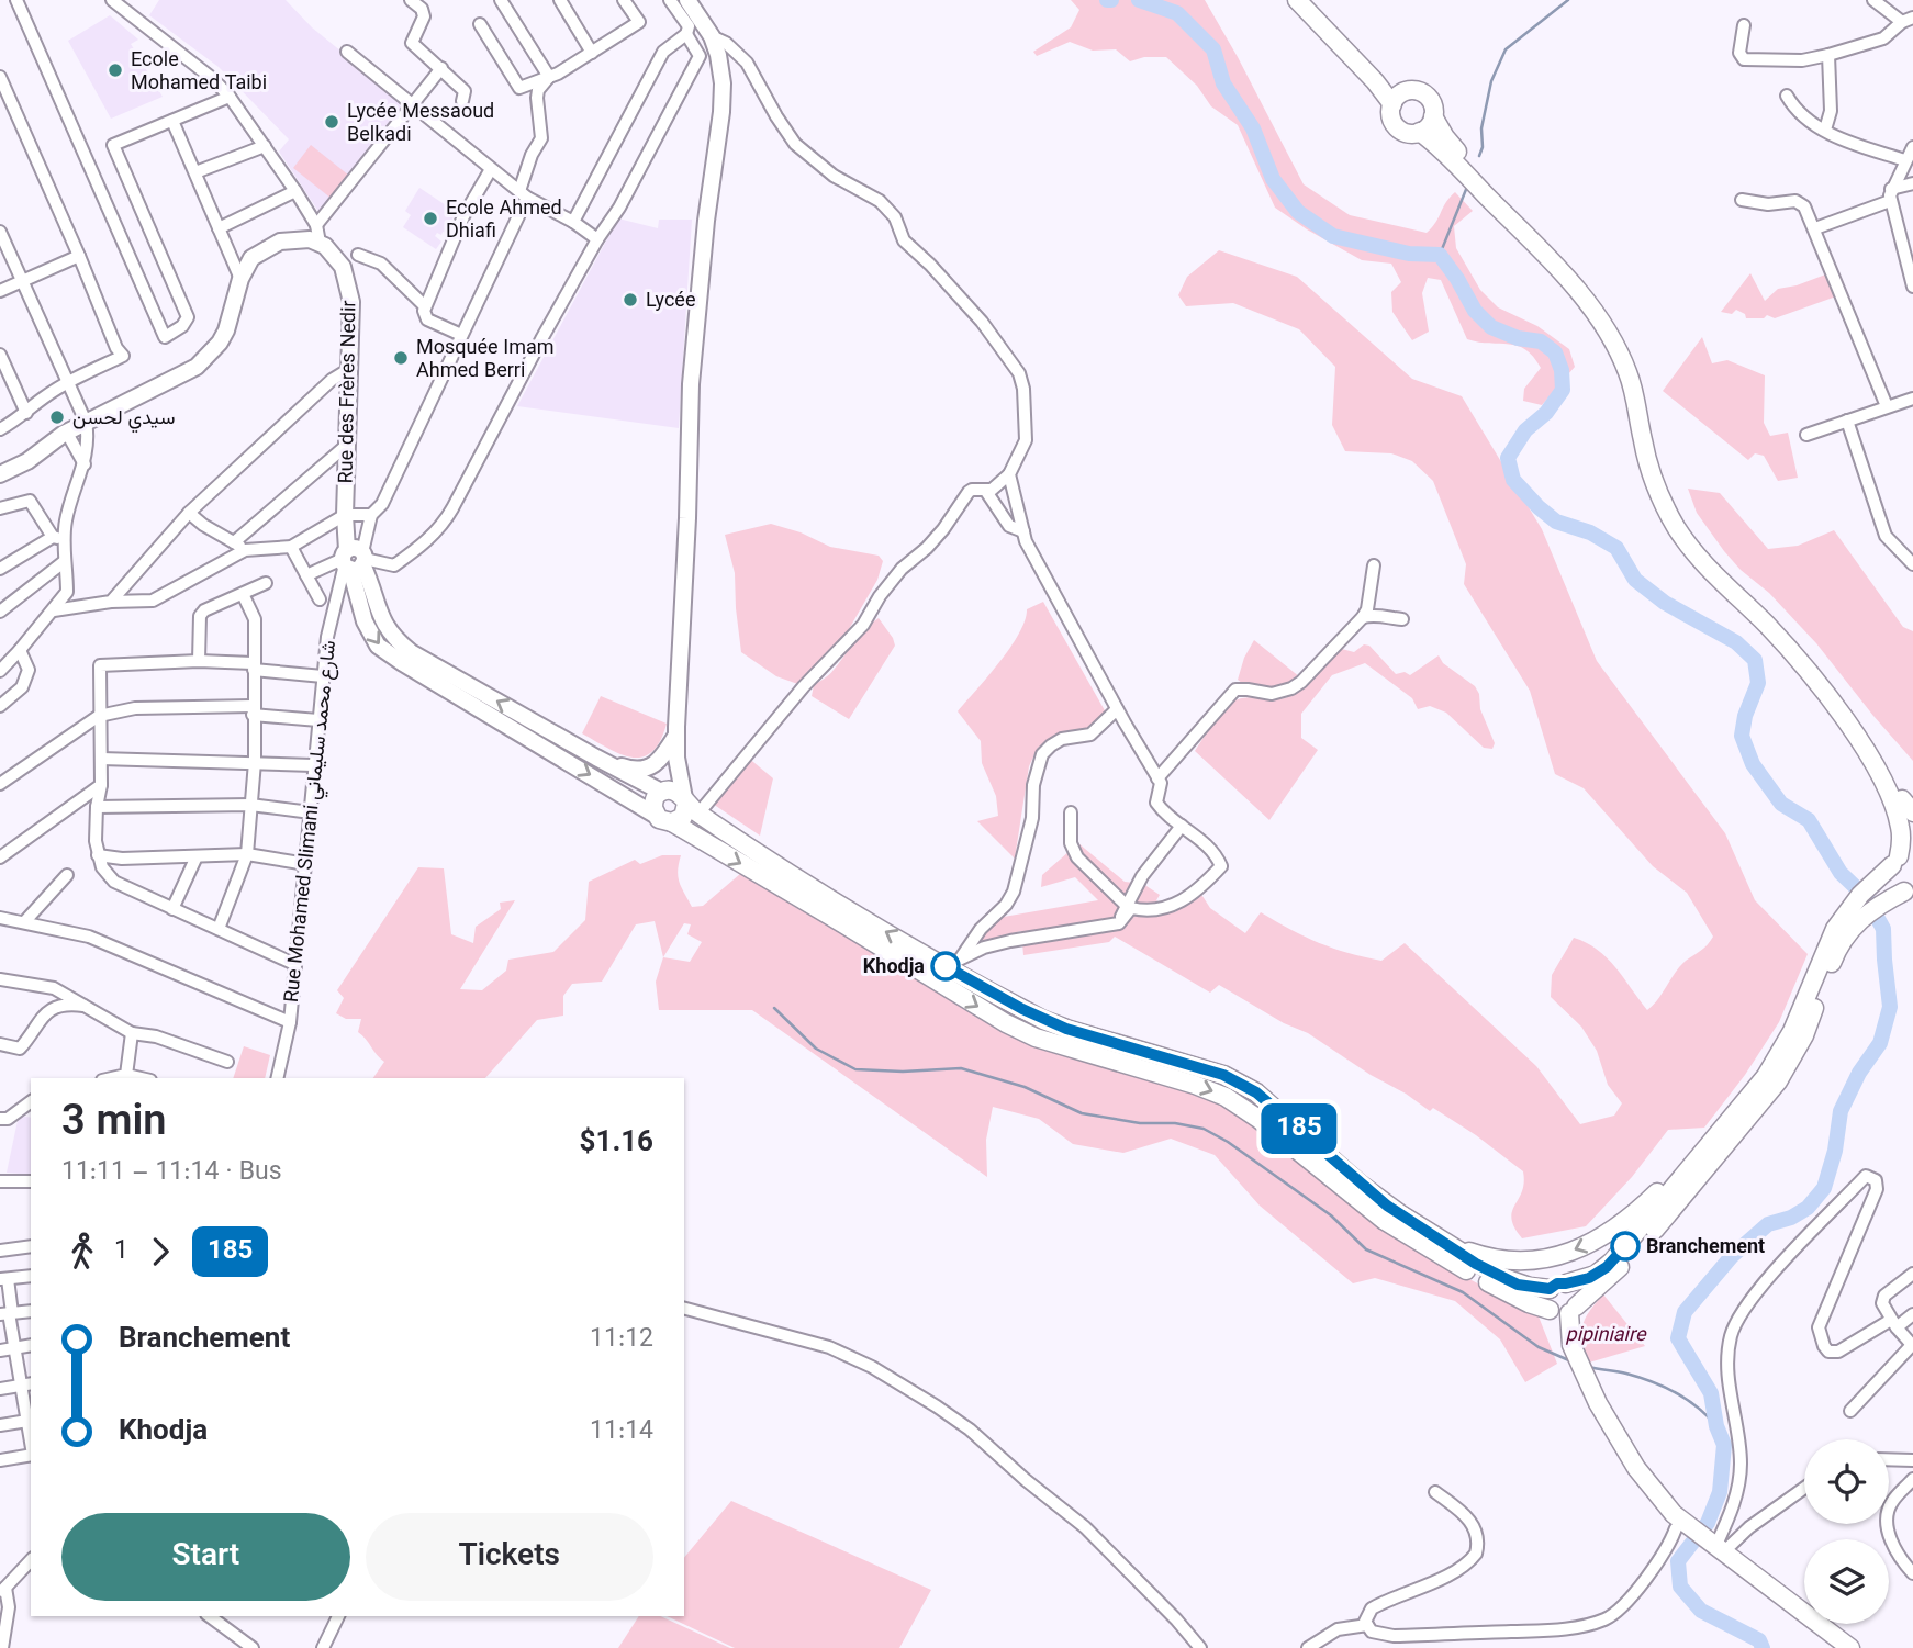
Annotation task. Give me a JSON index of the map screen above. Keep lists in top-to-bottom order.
{
  "streets": {
    "main road": ["Rue des Frères Nedir"],
    "street": ["Rue Mohamed Slimani شارع محمد سليماني"]
  },
  "crossings": [
    ["Rue des Frères Nedir", "Rue Mohamed Slimani شارع محمد سليماني"]
  ],
  "parks": ["pipiniaire"],
  "places": [
    "Ecole Mohamed Taibi",
    "Lycée Messaoud Belkadi",
    "Ecole Ahmed Dhiafi",
    "Lycée",
    "Mosquée Imam Ahmed Berri",
    "سيدي لحسن",
    "Khodja",
    "Branchement"
  ],
  "lines": ["bus line 185"],
  "page": {
    "on_map": "185",
    "heading": ["3 min", "11:11 – 11:14 · Bus", "$1.16"],
    "legs": ["1", "185"],
    "list": [
      {
        "name": "Branchement",
        "value": "11:12"
      },
      {
        "name": "Khodja",
        "value": "11:14"
      }
    ],
    "buttons": ["Start", "Tickets"]
  }
}
